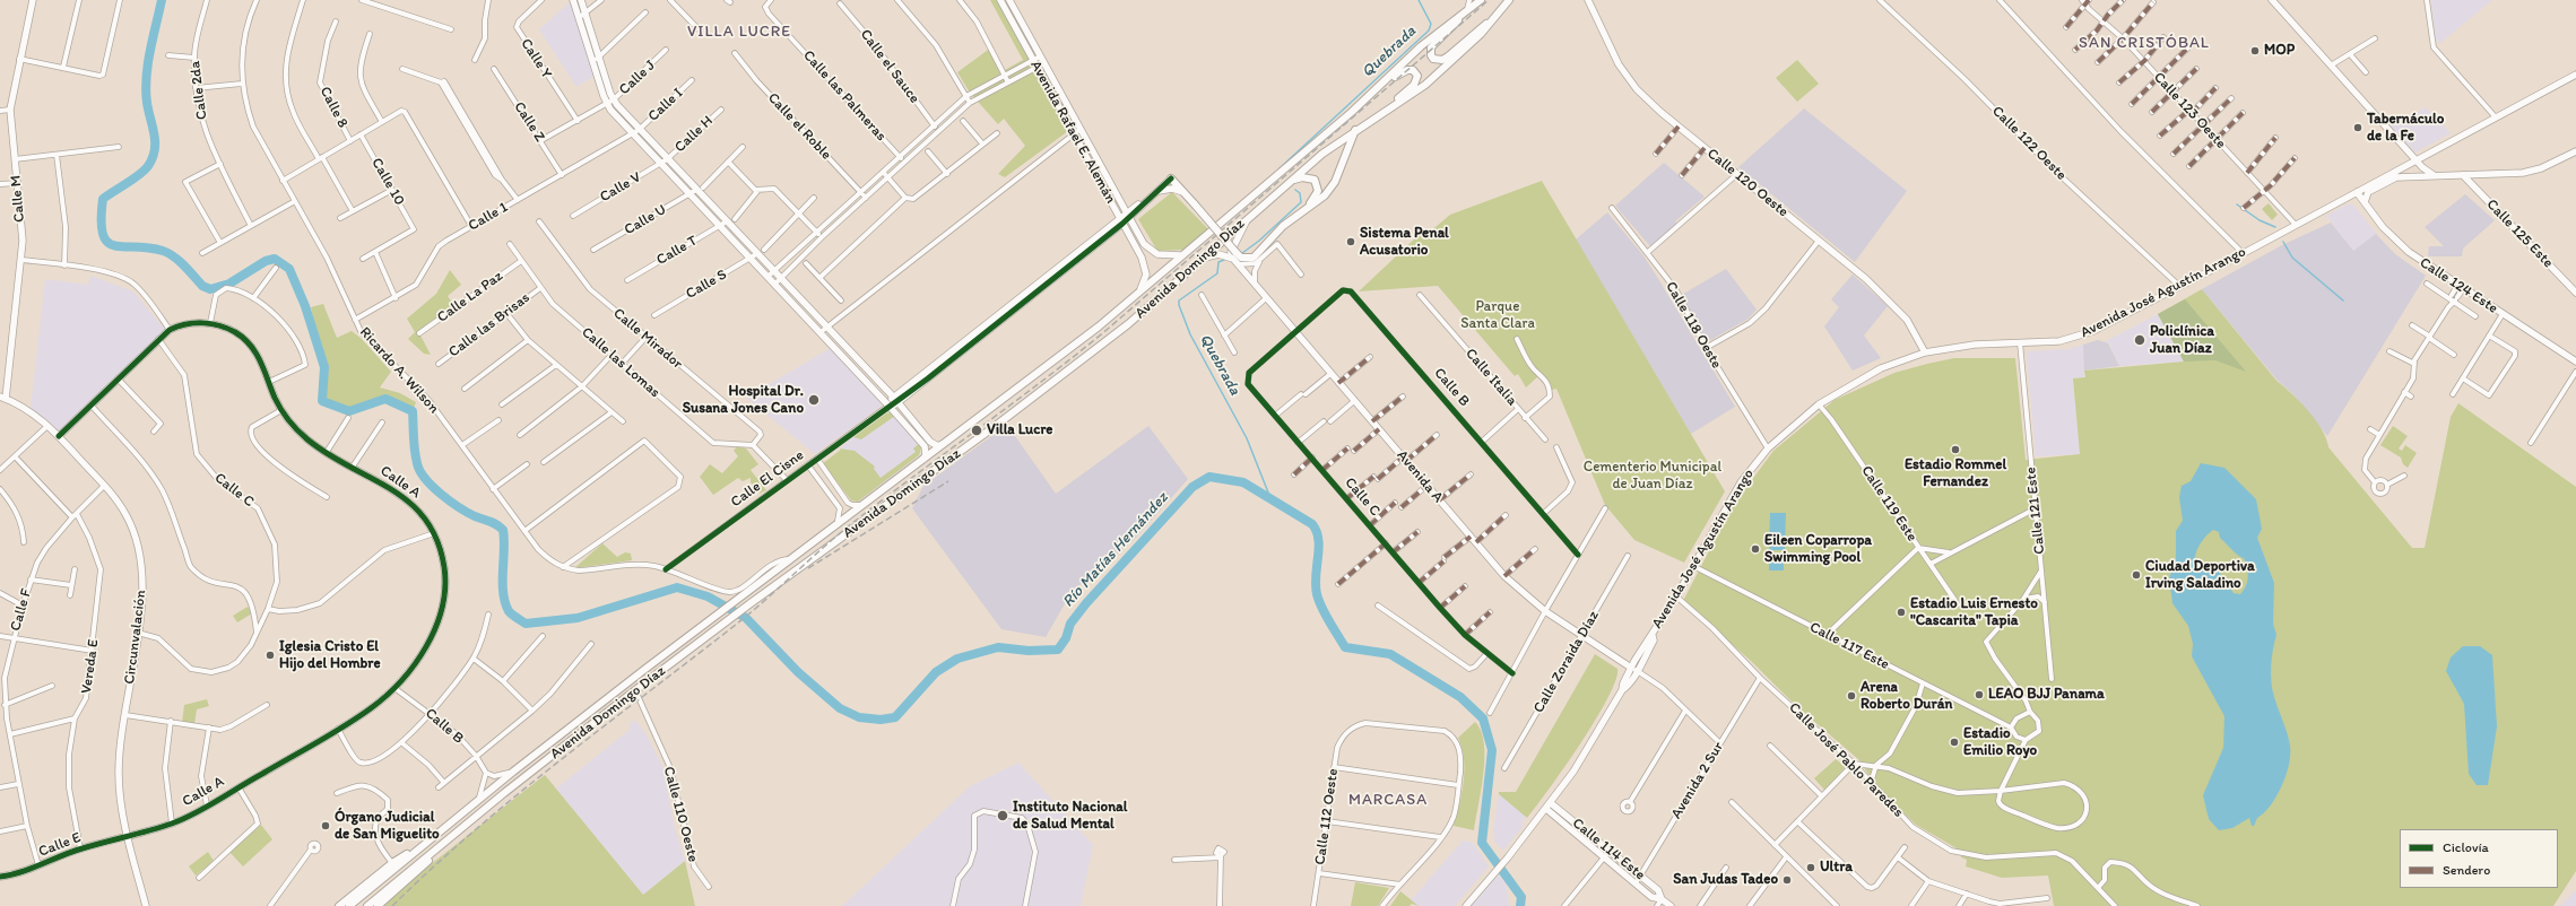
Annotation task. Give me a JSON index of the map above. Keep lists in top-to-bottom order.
{
  "streets": {
    "main road": ["Avenida Domingo Díaz"],
    "street": [
      "Calle Y",
      "Calle el Sauce",
      "Calle J",
      "Calle 2da",
      "Calle las Palmeras",
      "Calle I",
      "Calle 8",
      "Calle 123 Oeste",
      "Calle Z",
      "Calle el Roble",
      "Avenida Rafael E. Alemán",
      "Calle H",
      "Calle 122 Oeste",
      "Calle 10",
      "Calle 120 Oeste",
      "Calle V",
      "Calle M",
      "Calle 1",
      "Calle U",
      "Calle 125 Este",
      "Calle T",
      "Calle S",
      "Calle 124 Este",
      "Avenida José Agustín Arango",
      "Calle La Paz",
      "Calle las Brisas",
      "Calle 118 Oeste",
      "Calle Mirador",
      "Calle las Lomas",
      "Ricardo A. Wilson",
      "Calle Italia",
      "Calle B",
      "Avenida A",
      "Calle El Cisne",
      "Calle A",
      "Calle C",
      "Calle 119 Este",
      "Calle 121 Este",
      "Calle F",
      "Circunvalación",
      "Calle 117 Este",
      "Calle Zoraida Díaz",
      "Vereda E",
      "Calle José Pablo Paredes",
      "Avenida 2 Sur",
      "Calle 110 Oeste",
      "Calle 112 Oeste",
      "Calle E",
      "Calle 114 Este"
    ]
  },
  "crossings": [
    ["Calle Y", "Calle J"],
    ["Calle J", "Calle Z"],
    ["Calle I", "Calle 1"],
    ["Calle 123 Oeste", "Avenida José Agustín Arango"],
    ["Calle Z", "Calle 1"],
    ["Avenida Rafael E. Alemán", "Avenida Domingo Díaz"],
    ["Calle H", "Calle V"],
    ["Calle 122 Oeste", "Avenida José Agustín Arango"],
    ["Calle 120 Oeste", "Avenida José Agustín Arango"],
    ["Calle M", "Circunvalación"],
    ["Calle 1", "Ricardo A. Wilson"],
    ["Avenida Domingo Díaz", "Ricardo A. Wilson"],
    ["Avenida Domingo Díaz", "Calle 110 Oeste"],
    ["Calle 124 Este", "Avenida José Agustín Arango"],
    ["Avenida José Agustín Arango", "Calle 118 Oeste"],
    ["Avenida José Agustín Arango", "Avenida A"],
    ["Avenida José Agustín Arango", "Calle 119 Este"],
    ["Avenida José Agustín Arango", "Calle 121 Este"],
    ["Avenida José Agustín Arango", "Calle 117 Este"],
    ["Avenida José Agustín Arango", "Calle José Pablo Paredes"],
    ["Avenida José Agustín Arango", "Calle 114 Este"],
    ["Calle La Paz", "Calle las Lomas"],
    ["Calle las Brisas", "Calle las Lomas"],
    ["Calle Mirador", "Calle las Lomas"],
    ["Ricardo A. Wilson", "Calle El Cisne"],
    ["Calle B", "Avenida A"],
    ["Calle B", "Calle A"],
    ["Calle B", "Calle C"],
    ["Avenida A", "Calle C"],
    ["Avenida A", "Calle Zoraida Díaz"],
    ["Calle A", "Calle C"],
    ["Calle A", "Circunvalación"],
    ["Calle A", "Calle E"],
    ["Calle C", "Circunvalación"],
    ["Calle F", "Circunvalación"],
    ["Calle F", "Vereda E"],
    ["Calle F", "Calle E"],
    ["Circunvalación", "Calle E"],
    ["Vereda E", "Calle E"],
    ["Calle José Pablo Paredes", "Avenida 2 Sur"],
    ["Avenida 2 Sur", "Calle 114 Este"]
  ],
  "districts": ["VILLA LUCRE", "SAN CRISTÓBAL", "MARCASA"],
  "water": ["Quebrada", "Río Matías Hernández"],
  "parks": ["Parque Santa Clara", "Cementerio Municipal de Juan Díaz"],
  "places": [
    "MOP",
    "Tabernáculo de la Fe",
    "Sistema Penal Acusatorio",
    "Policlínica Juan Díaz",
    "Hospital Dr. Susana Jones Cano",
    "Villa Lucre",
    "Estadio Rommel Fernandez",
    "Eileen Coparropa Swimming Pool",
    "Ciudad Deportiva Irving Saladino",
    "Estadio Luis Ernesto \"Cascarita\" Tapia",
    "Iglesia Cristo El Hijo del Hombre",
    "LEAO BJJ Panama",
    "Arena Roberto Durán",
    "Estadio Emilio Royo",
    "Instituto Nacional de Salud Mental",
    "Órgano Judicial de San Miguelito",
    "Ultra",
    "San Judas Tadeo"
  ],
  "legend": ["Ciclovía", "Sendero"]
}
